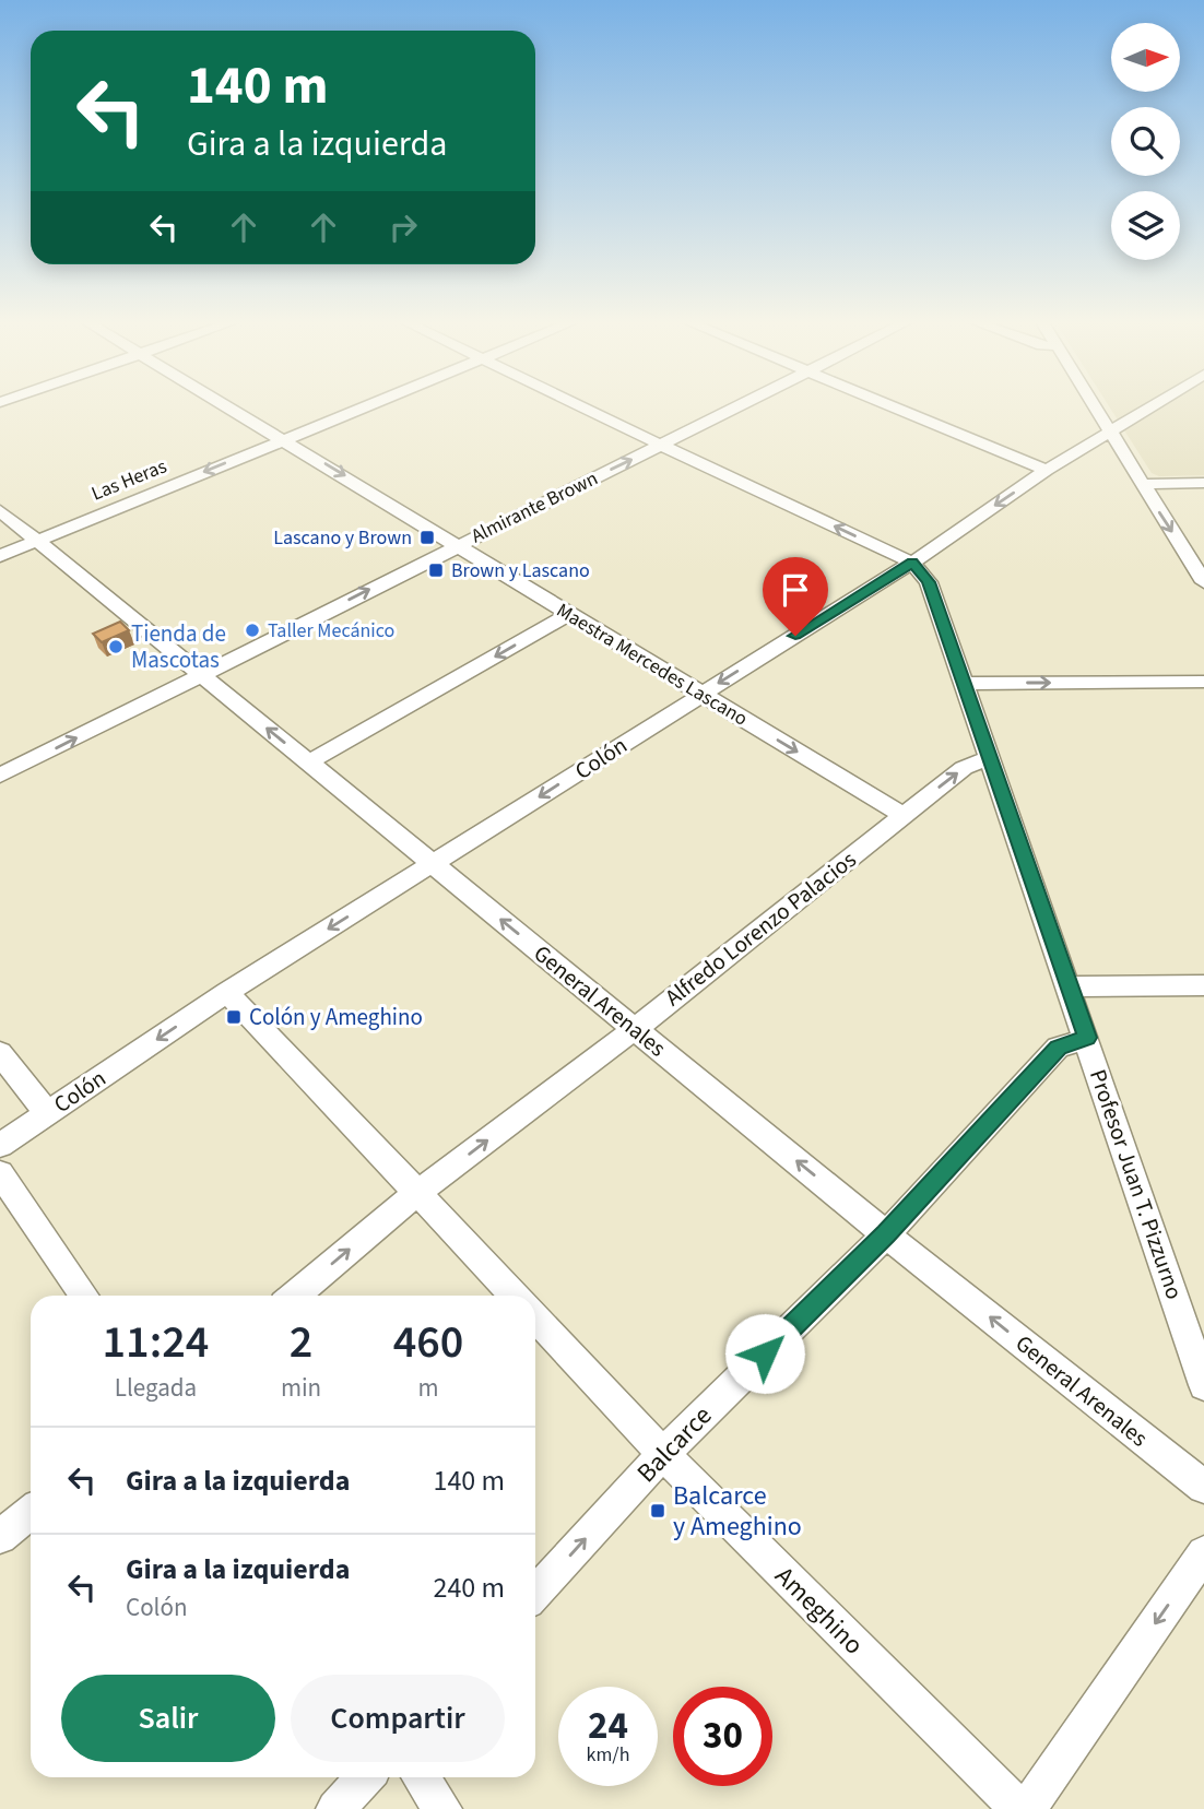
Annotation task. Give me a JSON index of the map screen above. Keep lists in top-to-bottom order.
{
  "streets": {
    "street": [
      "Las Heras",
      "Almirante Brown",
      "Maestra Mercedes Lascano",
      "Colón",
      "Alfredo Lorenzo Palacios",
      "General Arenales",
      "Profesor Juan T. Pizzurno",
      "Balcarce",
      "Ameghino"
    ]
  },
  "crossings": [
    ["Las Heras", "Maestra Mercedes Lascano"],
    ["Las Heras", "General Arenales"],
    ["Almirante Brown", "Maestra Mercedes Lascano"],
    ["Almirante Brown", "General Arenales"],
    ["Maestra Mercedes Lascano", "Colón"],
    ["Maestra Mercedes Lascano", "Alfredo Lorenzo Palacios"],
    ["Colón", "General Arenales"],
    ["Colón", "Profesor Juan T. Pizzurno"],
    ["Alfredo Lorenzo Palacios", "General Arenales"],
    ["Alfredo Lorenzo Palacios", "Profesor Juan T. Pizzurno"],
    ["General Arenales", "Balcarce"],
    ["Profesor Juan T. Pizzurno", "Balcarce"],
    ["Balcarce", "Ameghino"]
  ],
  "one_way": [
    "Las Heras",
    "Maestra Mercedes Lascano",
    "Colón",
    "Alfredo Lorenzo Palacios",
    "General Arenales"
  ],
  "places": {
    "transit": [
      "Lascano y Brown",
      "Brown y Lascano",
      "Colón y Ameghino",
      "Balcarce y Ameghino"
    ],
    "other": ["Taller Mecánico", "Tienda de Mascotas"]
  },
  "north": "right",
  "page": {
    "turn": ["140 m", "Gira a la izquierda"],
    "eta": [
      "11:24",
      "Llegada",
      "2",
      "min",
      "460",
      "m"
    ],
    "list": [
      {
        "name": "Gira a la izquierda",
        "value": "140 m"
      },
      {
        "name": "Gira a la izquierda",
        "note": "Colón",
        "value": "240 m"
      }
    ],
    "buttons": ["Salir", "Compartir"],
    "speed": "24 km/h",
    "limit": "30"
  }
}
